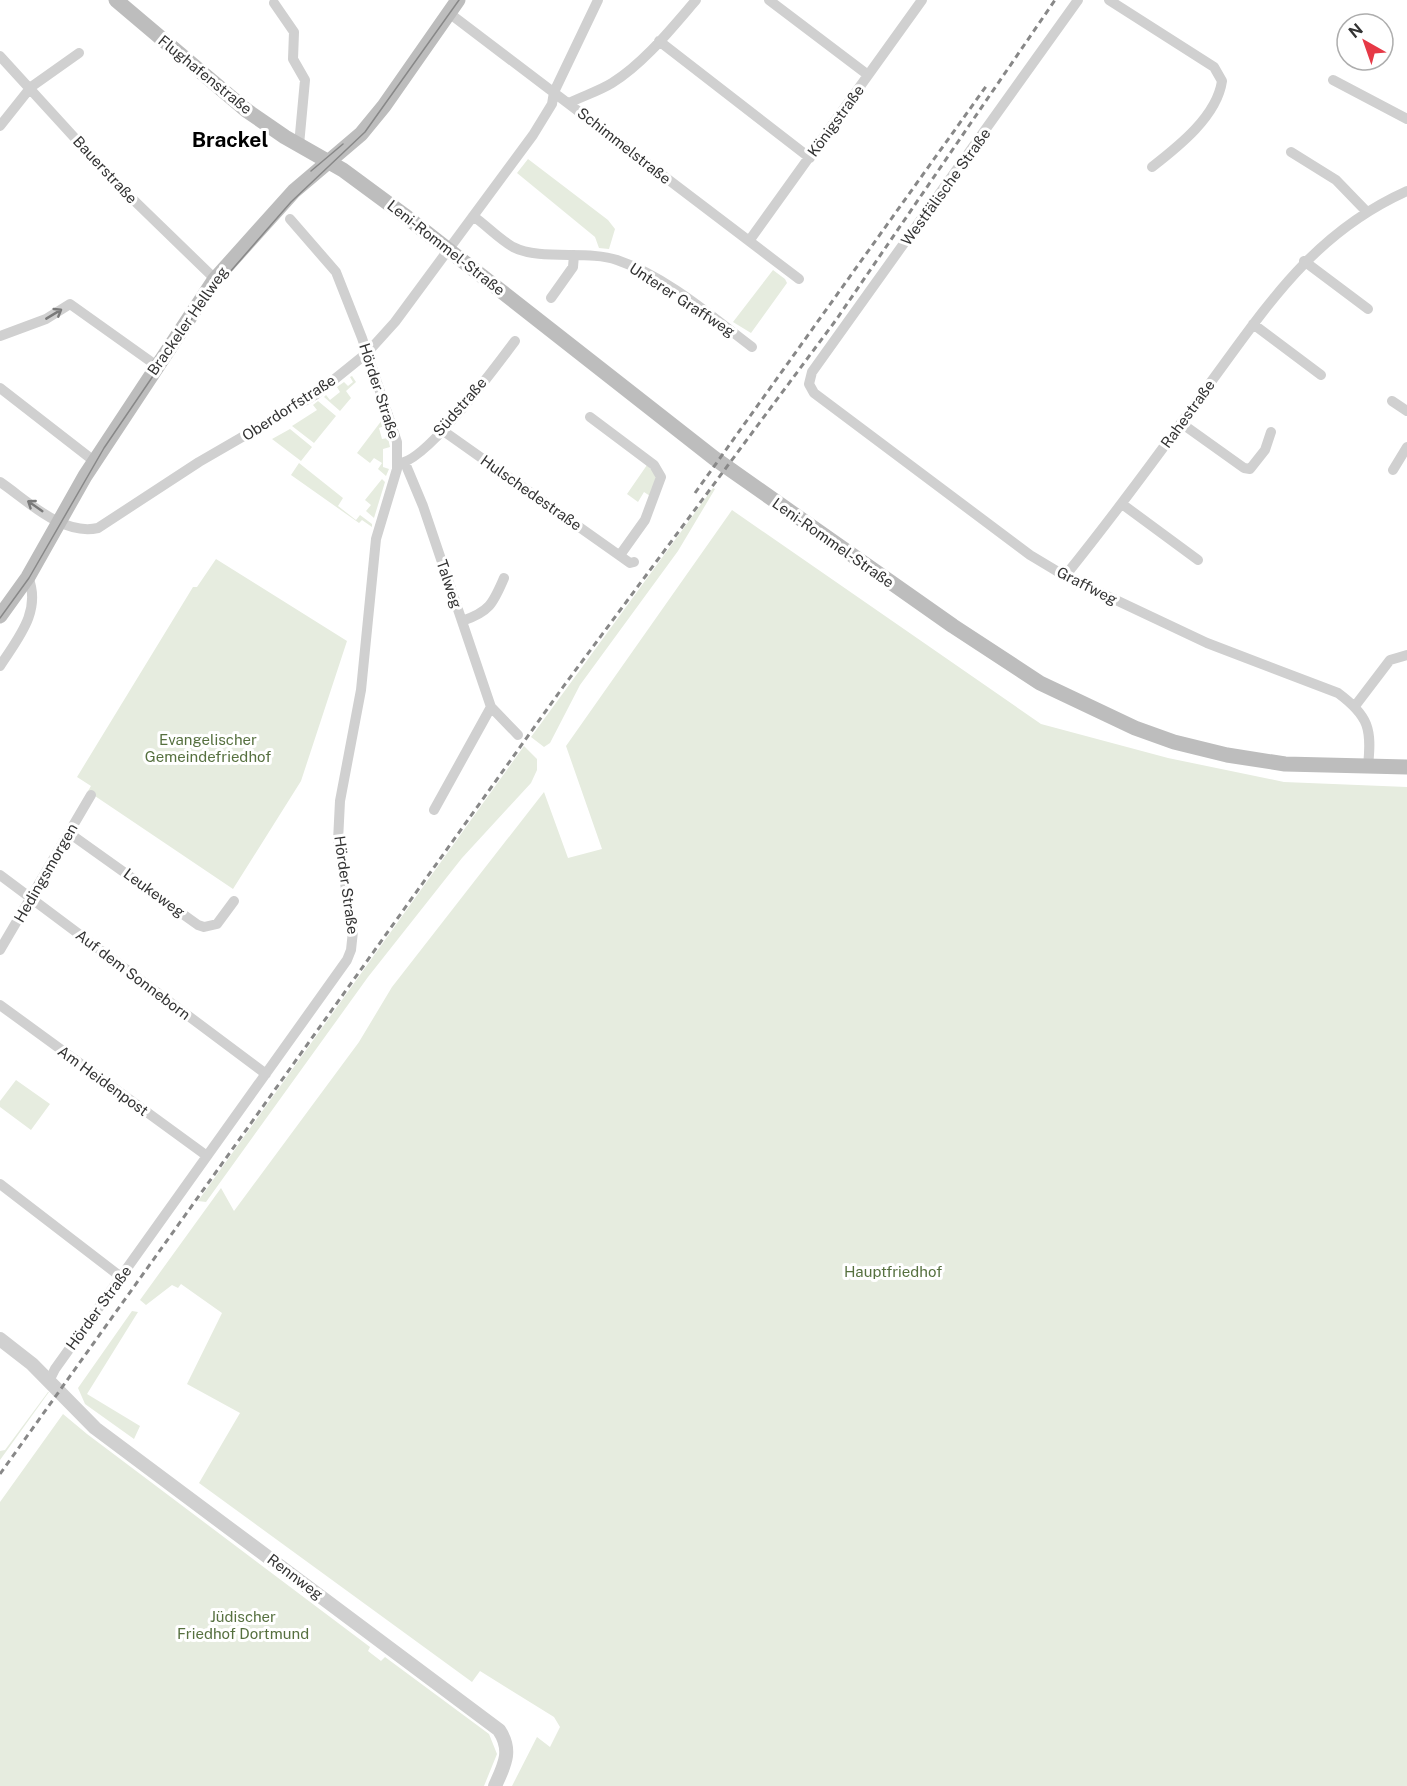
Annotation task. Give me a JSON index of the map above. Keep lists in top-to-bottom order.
{
  "streets": {
    "main road": ["Flughafenstraße", "Leni-Rommel-Straße", "Brackeler Hellweg"],
    "street": [
      "Königstraße",
      "Schimmelstraße",
      "Bauerstraße",
      "Westfälische Straße",
      "Unterer Graffweg",
      "Hörder Straße",
      "Südstraße",
      "Oberdorfstraße",
      "Rahestraße",
      "Hulschedestraße",
      "Talweg",
      "Graffweg",
      "Hedingsmorgen",
      "Leukeweg",
      "Auf dem Sonneborn",
      "Am Heidenpost",
      "Rennweg"
    ]
  },
  "crossings": [
    ["Flughafenstraße", "Leni-Rommel-Straße"],
    ["Flughafenstraße", "Brackeler Hellweg"],
    ["Königstraße", "Schimmelstraße"],
    ["Schimmelstraße", "Brackeler Hellweg"],
    ["Schimmelstraße", "Oberdorfstraße"],
    ["Bauerstraße", "Brackeler Hellweg"],
    ["Westfälische Straße", "Graffweg"],
    ["Leni-Rommel-Straße", "Brackeler Hellweg"],
    ["Leni-Rommel-Straße", "Oberdorfstraße"],
    ["Leni-Rommel-Straße", "Graffweg"],
    ["Unterer Graffweg", "Oberdorfstraße"],
    ["Brackeler Hellweg", "Oberdorfstraße"],
    ["Hörder Straße", "Südstraße"],
    ["Hörder Straße", "Oberdorfstraße"],
    ["Hörder Straße", "Talweg"],
    ["Hörder Straße", "Auf dem Sonneborn"],
    ["Hörder Straße", "Am Heidenpost"],
    ["Hörder Straße", "Rennweg"],
    ["Südstraße", "Hulschedestraße"],
    ["Südstraße", "Talweg"],
    ["Rahestraße", "Graffweg"],
    ["Hedingsmorgen", "Leukeweg"],
    ["Hedingsmorgen", "Auf dem Sonneborn"]
  ],
  "districts": ["Brackel"],
  "parks": ["Evangelischer Gemeindefriedhof", "Hauptfriedhof", "Jüdischer Friedhof Dortmund"],
  "north": "top left"
}
